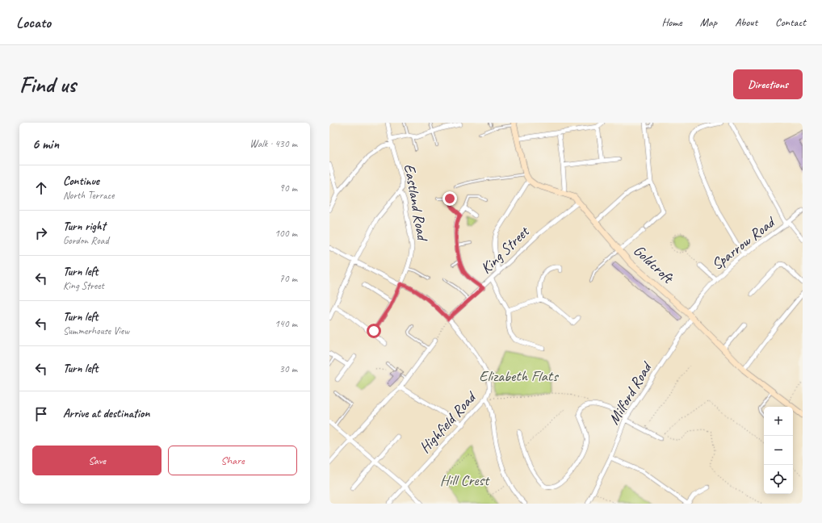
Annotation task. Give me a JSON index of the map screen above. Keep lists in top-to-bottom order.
{
  "streets": {
    "street": [
      "Eastland Road",
      "Sparrow Road",
      "King Street",
      "Goldcroft",
      "Milford Road",
      "Highfield Road"
    ]
  },
  "crossings": [
    ["Eastland Road", "Highfield Road"],
    ["Sparrow Road", "Goldcroft"],
    ["King Street", "Goldcroft"],
    ["King Street", "Highfield Road"],
    ["Goldcroft", "Milford Road"]
  ],
  "parks": ["Elizabeth Flats", "Hill Crest"],
  "page": {
    "header": "Locato",
    "nav": [
      "Home",
      "Map",
      "About",
      "Contact"
    ],
    "buttons": [
      "Directions",
      ["Save", "Share"]
    ],
    "title": "Find us",
    "heading": ["6 min", "Walk · 430 m"],
    "list": [
      ["Continue", "North Terrace", "90 m"],
      ["Turn right", "Gordon Road", "100 m"],
      ["Turn left", "King Street", "70 m"],
      ["Turn left", "Summerhouse View", "140 m"],
      ["Turn left", "30 m"],
      "Arrive at destination"
    ],
    "map_buttons": ["+", "−"]
  }
}
